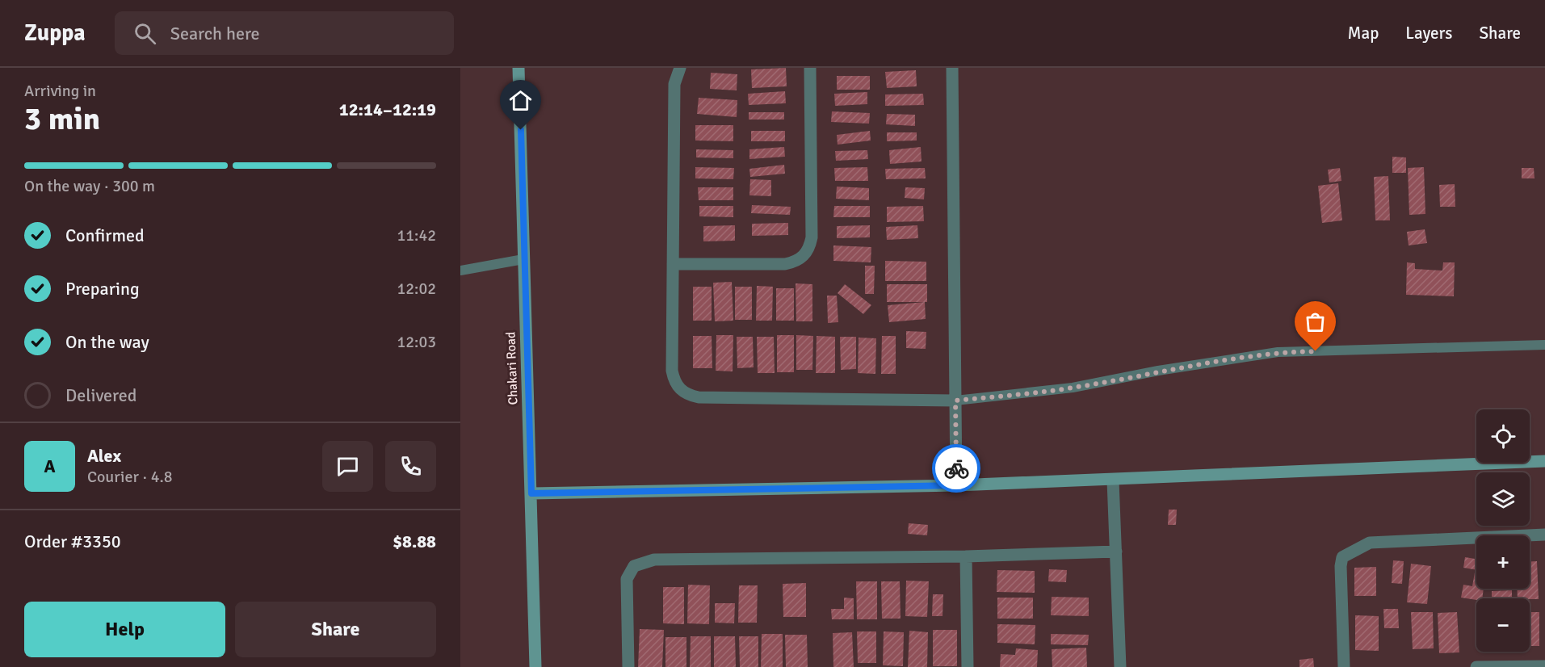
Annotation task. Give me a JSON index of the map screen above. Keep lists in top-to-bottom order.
{
  "streets": {
    "street": ["Chakari Road"]
  },
  "page": {
    "header": "Zuppa",
    "search": "Search here",
    "nav": ["Map", "Layers", "Share"],
    "heading": ["3 min", "Arriving in", "12:14–12:19"],
    "panel": [
      "Alex",
      "Courier · 4.8",
      "Order #3350",
      "$8.88"
    ],
    "bar": "On the way · 300 m",
    "list": [
      ["Confirmed", "11:42"],
      ["Preparing", "12:02"],
      ["On the way", "12:03"],
      "Delivered"
    ],
    "map_buttons": ["+", "−"],
    "round": "A",
    "buttons": ["Help", "Share"]
  }
}
